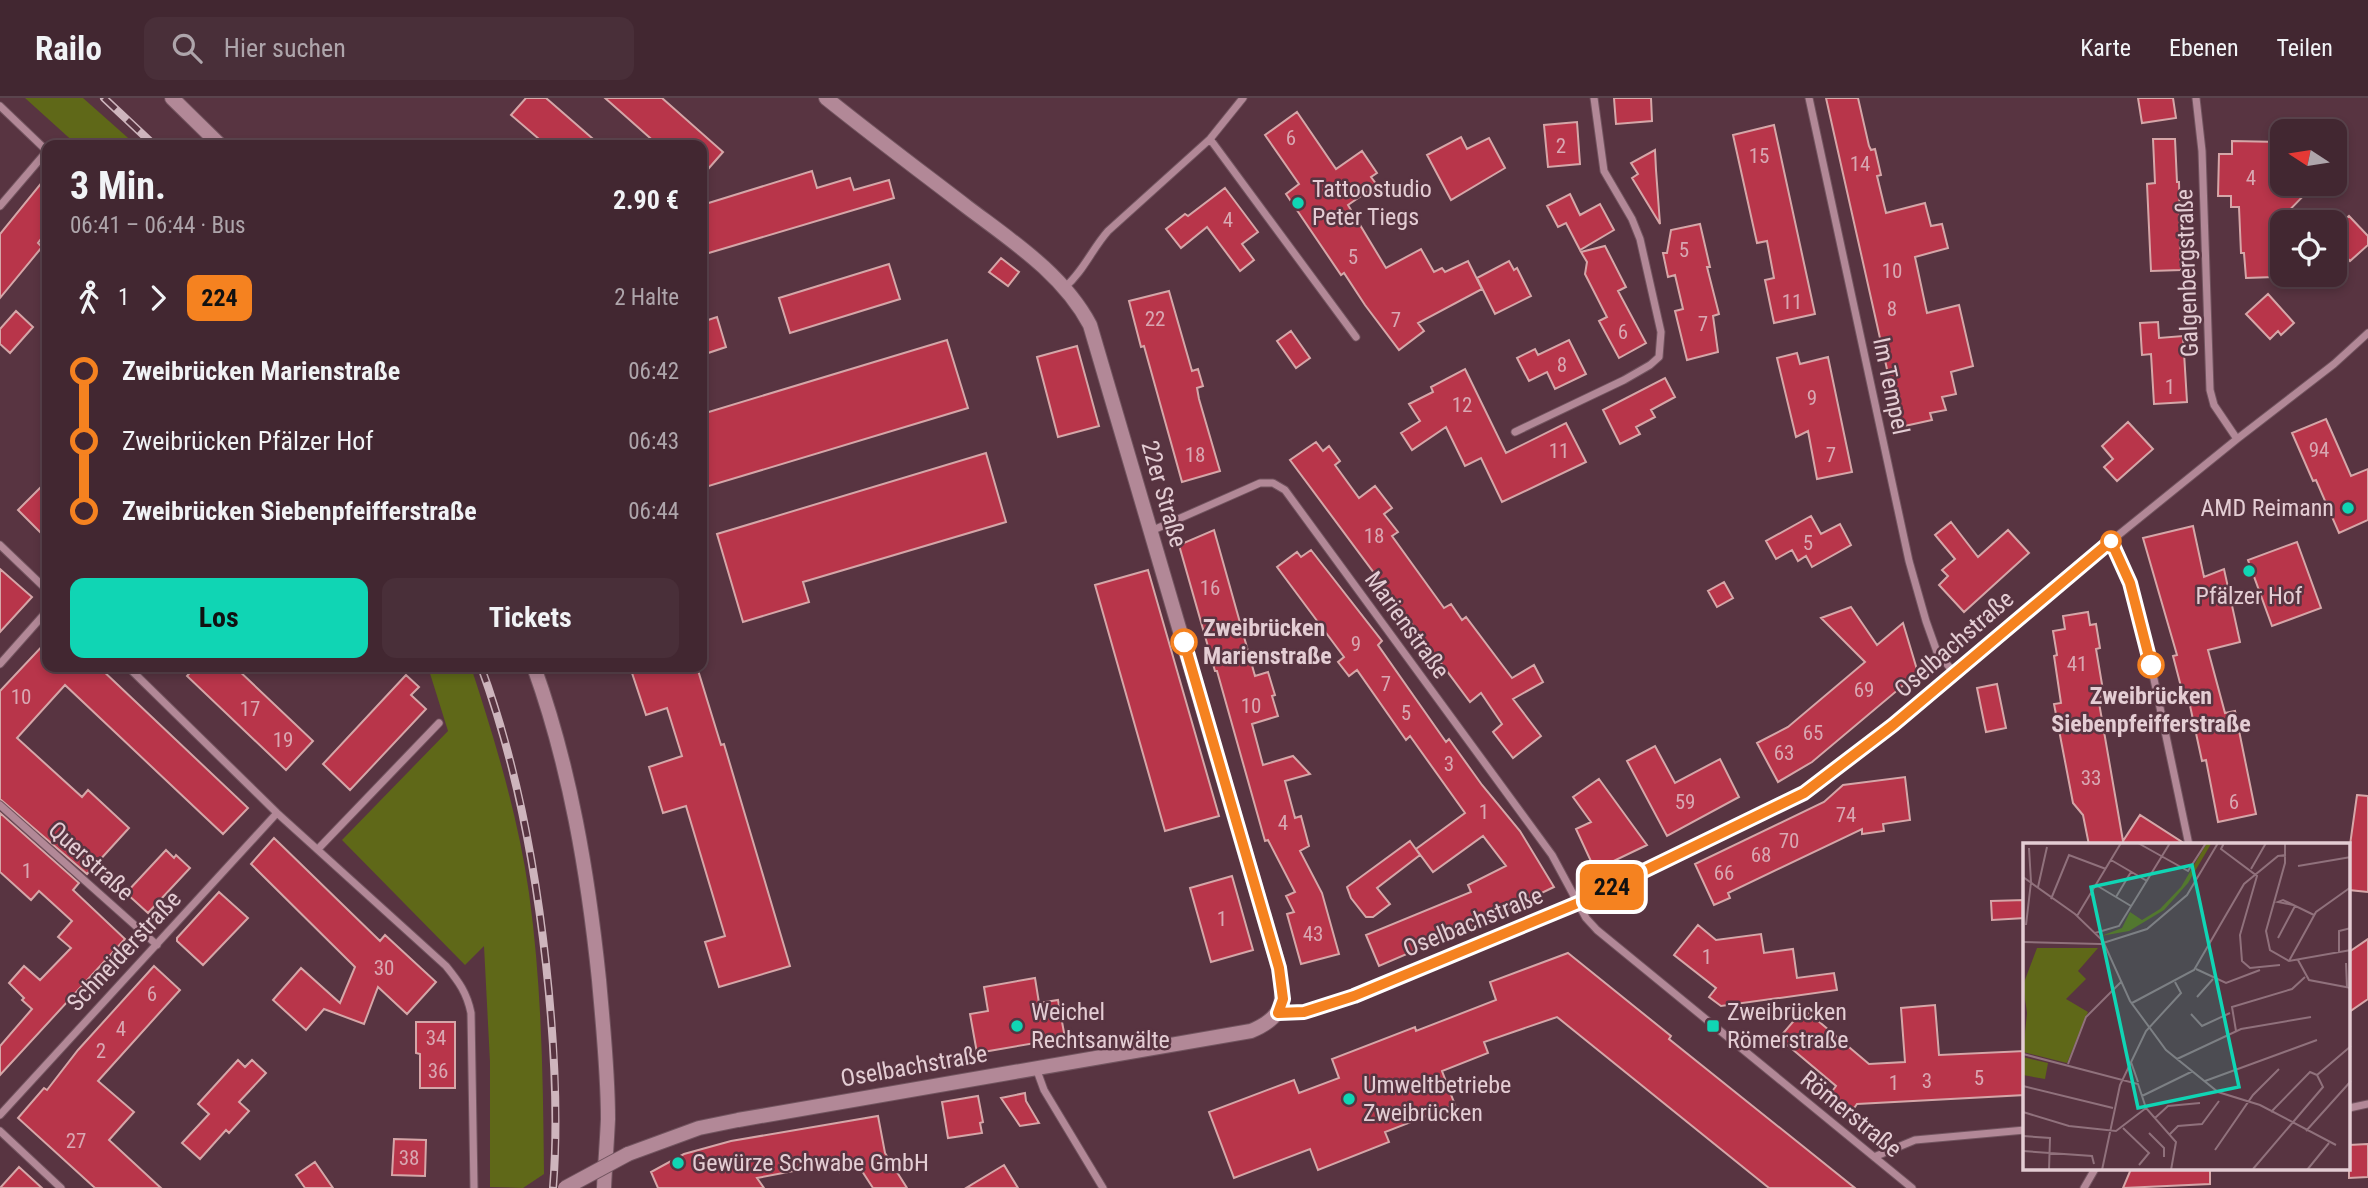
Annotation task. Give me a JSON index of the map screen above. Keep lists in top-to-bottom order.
{
  "streets": {
    "street": [
      "Galgenbergstraße",
      "Im Tempel",
      "22er Straße",
      "Marienstraße",
      "Oselbachstraße",
      "Querstraße",
      "Schneiderstraße",
      "Römerstraße"
    ]
  },
  "crossings": [
    ["Galgenbergstraße", "Oselbachstraße"],
    ["Im Tempel", "Oselbachstraße"],
    ["22er Straße", "Marienstraße"],
    ["22er Straße", "Oselbachstraße"],
    ["Marienstraße", "Oselbachstraße"],
    ["Marienstraße", "Römerstraße"],
    ["Oselbachstraße", "Römerstraße"],
    ["Querstraße", "Schneiderstraße"]
  ],
  "places": {
    "other": [
      "Tattoostudio Peter Tiegs",
      "AMD Reimann",
      "Pfälzer Hof",
      "Zweibrücken Marienstraße",
      "Zweibrücken Siebenpfeifferstraße",
      "Weichel Rechtsanwälte",
      "Umweltbetriebe Zweibrücken",
      "Gewürze Schwabe GmbH"
    ],
    "transit": ["Zweibrücken Römerstraße"]
  },
  "lines": ["bus line 224"],
  "house_numbers": [
    "6",
    "2",
    "15",
    "14",
    "4",
    "4",
    "5",
    "5",
    "10",
    "11",
    "8",
    "22",
    "7",
    "7",
    "6",
    "8",
    "1",
    "9",
    "12",
    "94",
    "11",
    "18",
    "7",
    "18",
    "5",
    "16",
    "9",
    "41",
    "7",
    "69",
    "10",
    "10",
    "17",
    "5",
    "65",
    "19",
    "63",
    "3",
    "33",
    "59",
    "6",
    "1",
    "74",
    "4",
    "70",
    "68",
    "1",
    "66",
    "1",
    "43",
    "1",
    "30",
    "6",
    "4",
    "34",
    "2",
    "36",
    "5",
    "3",
    "1",
    "27",
    "38"
  ],
  "north": "left",
  "page": {
    "header": "Railo",
    "search": "Hier suchen",
    "nav": ["Karte", "Ebenen", "Teilen"],
    "on_map": "224",
    "heading": ["3 Min.", "06:41 – 06:44 · Bus", "2.90 €"],
    "legs": ["1", "224", "2 Halte"],
    "list": [
      {
        "name": "Zweibrücken Marienstraße",
        "value": "06:42"
      },
      {
        "name": "Zweibrücken Pfälzer Hof",
        "value": "06:43"
      },
      {
        "name": "Zweibrücken Siebenpfeifferstraße",
        "value": "06:44"
      }
    ],
    "buttons": ["Los", "Tickets"]
  }
}
